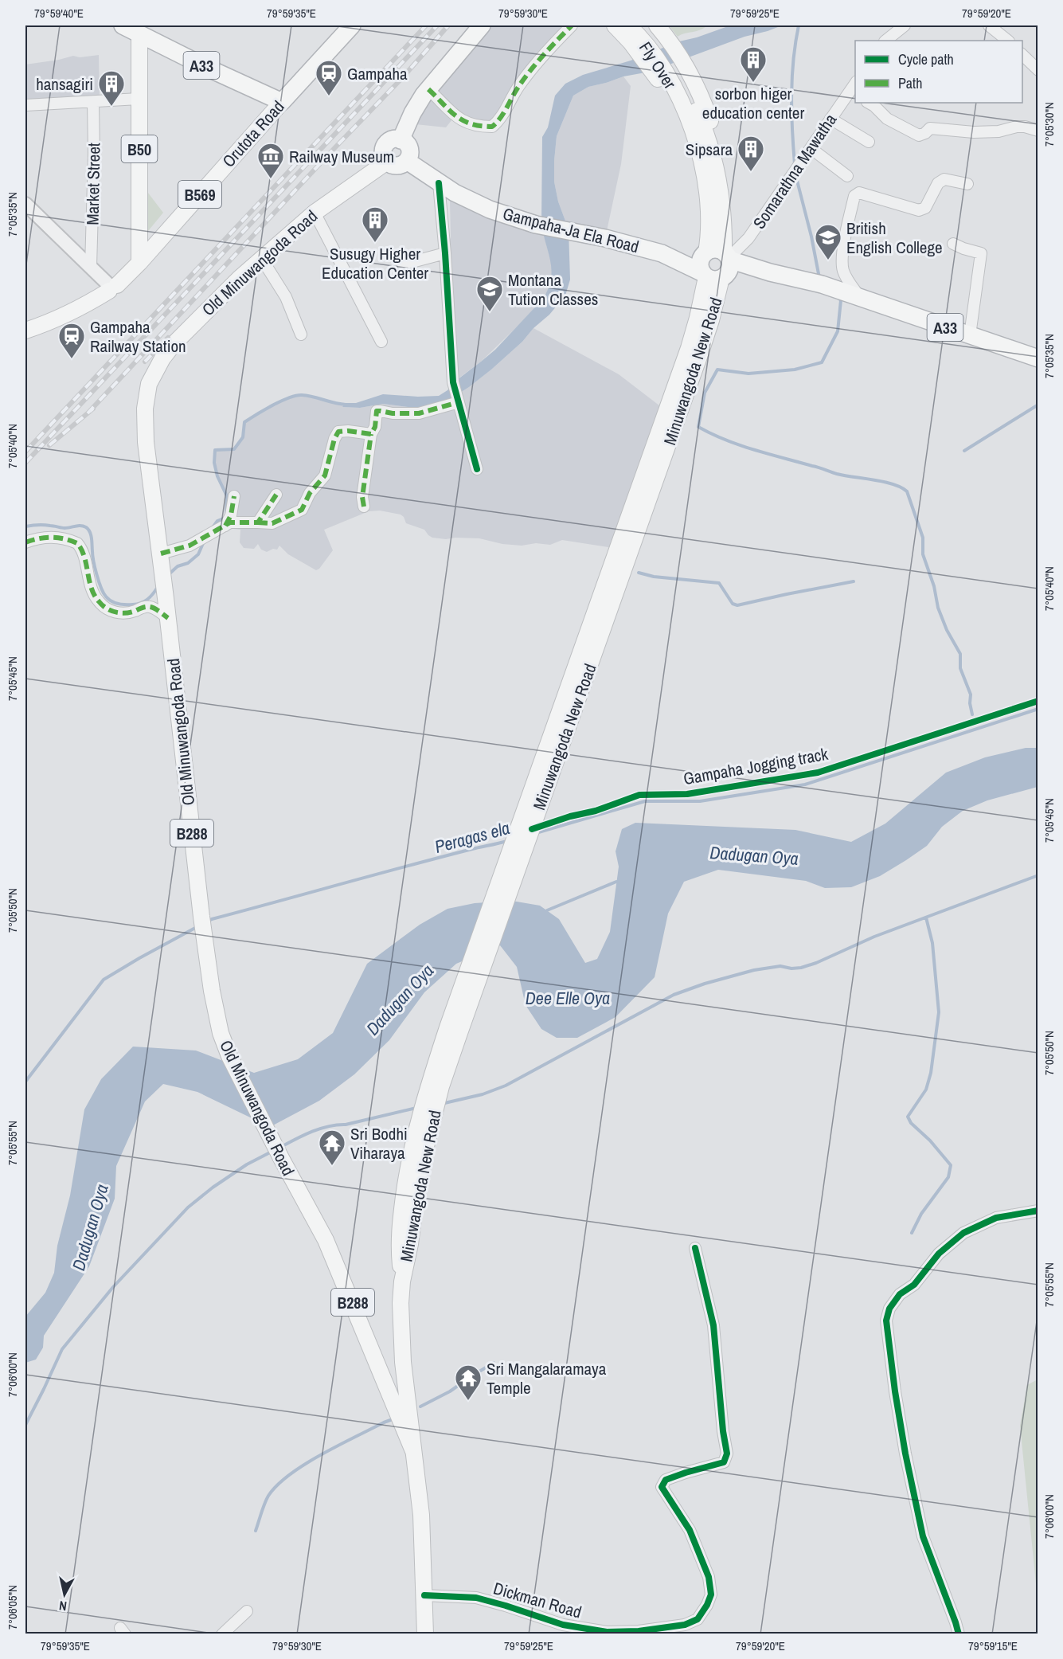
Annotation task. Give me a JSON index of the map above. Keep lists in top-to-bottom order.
{
  "streets": {
    "highway": ["A33", "Orutota Road", "Gampaha-Ja Ela Road"],
    "main road": [
      "Fly Over",
      "B50",
      "B569",
      "Old Minuwangoda Road",
      "Minuwangoda New Road",
      "B288"
    ],
    "street": ["Somarathna Mawatha", "Market Street", "Dickman Road"],
    "cycle path": ["Gampaha Jogging track"]
  },
  "crossings": [
    ["A33", "Orutota Road"],
    ["A33", "B50"],
    ["Orutota Road", "B50"],
    ["Orutota Road", "B569"],
    ["Somarathna Mawatha", "Gampaha-Ja Ela Road"],
    ["Somarathna Mawatha", "Minuwangoda New Road"],
    ["Gampaha-Ja Ela Road", "Old Minuwangoda Road"],
    ["Gampaha-Ja Ela Road", "Minuwangoda New Road"],
    ["Old Minuwangoda Road", "Minuwangoda New Road"],
    ["Old Minuwangoda Road", "B288"],
    ["Minuwangoda New Road", "B288"],
    ["B288", "Dickman Road"]
  ],
  "water": ["Peragas ela", "Dadugan Oya", "Dee Elle Oya"],
  "places": {
    "building": [
      "sorbon higer education center",
      "hansagiri",
      "Sipsara",
      "Susugy Higher Education Center"
    ],
    "station": ["Gampaha", "Gampaha Railway Station"],
    "museum": ["Railway Museum"],
    "school or university": ["British English College", "Montana Tution Classes"],
    "temple": ["Sri Bodhi Viharaya", "Sri Mangalaramaya Temple"]
  },
  "legend": ["Cycle path", "Path"],
  "north": "bottom",
  "coordinates": [
    "79°59'40\"E",
    "79°59'35\"E",
    "79°59'30\"E",
    "79°59'25\"E",
    "79°59'20\"E",
    "7°05'30\"N",
    "7°05'35\"N",
    "7°05'40\"N",
    "7°05'45\"N",
    "7°05'50\"N",
    "7°05'55\"N",
    "7°06'00\"N",
    "7°06'05\"N",
    "79°59'15\"E"
  ]
}
